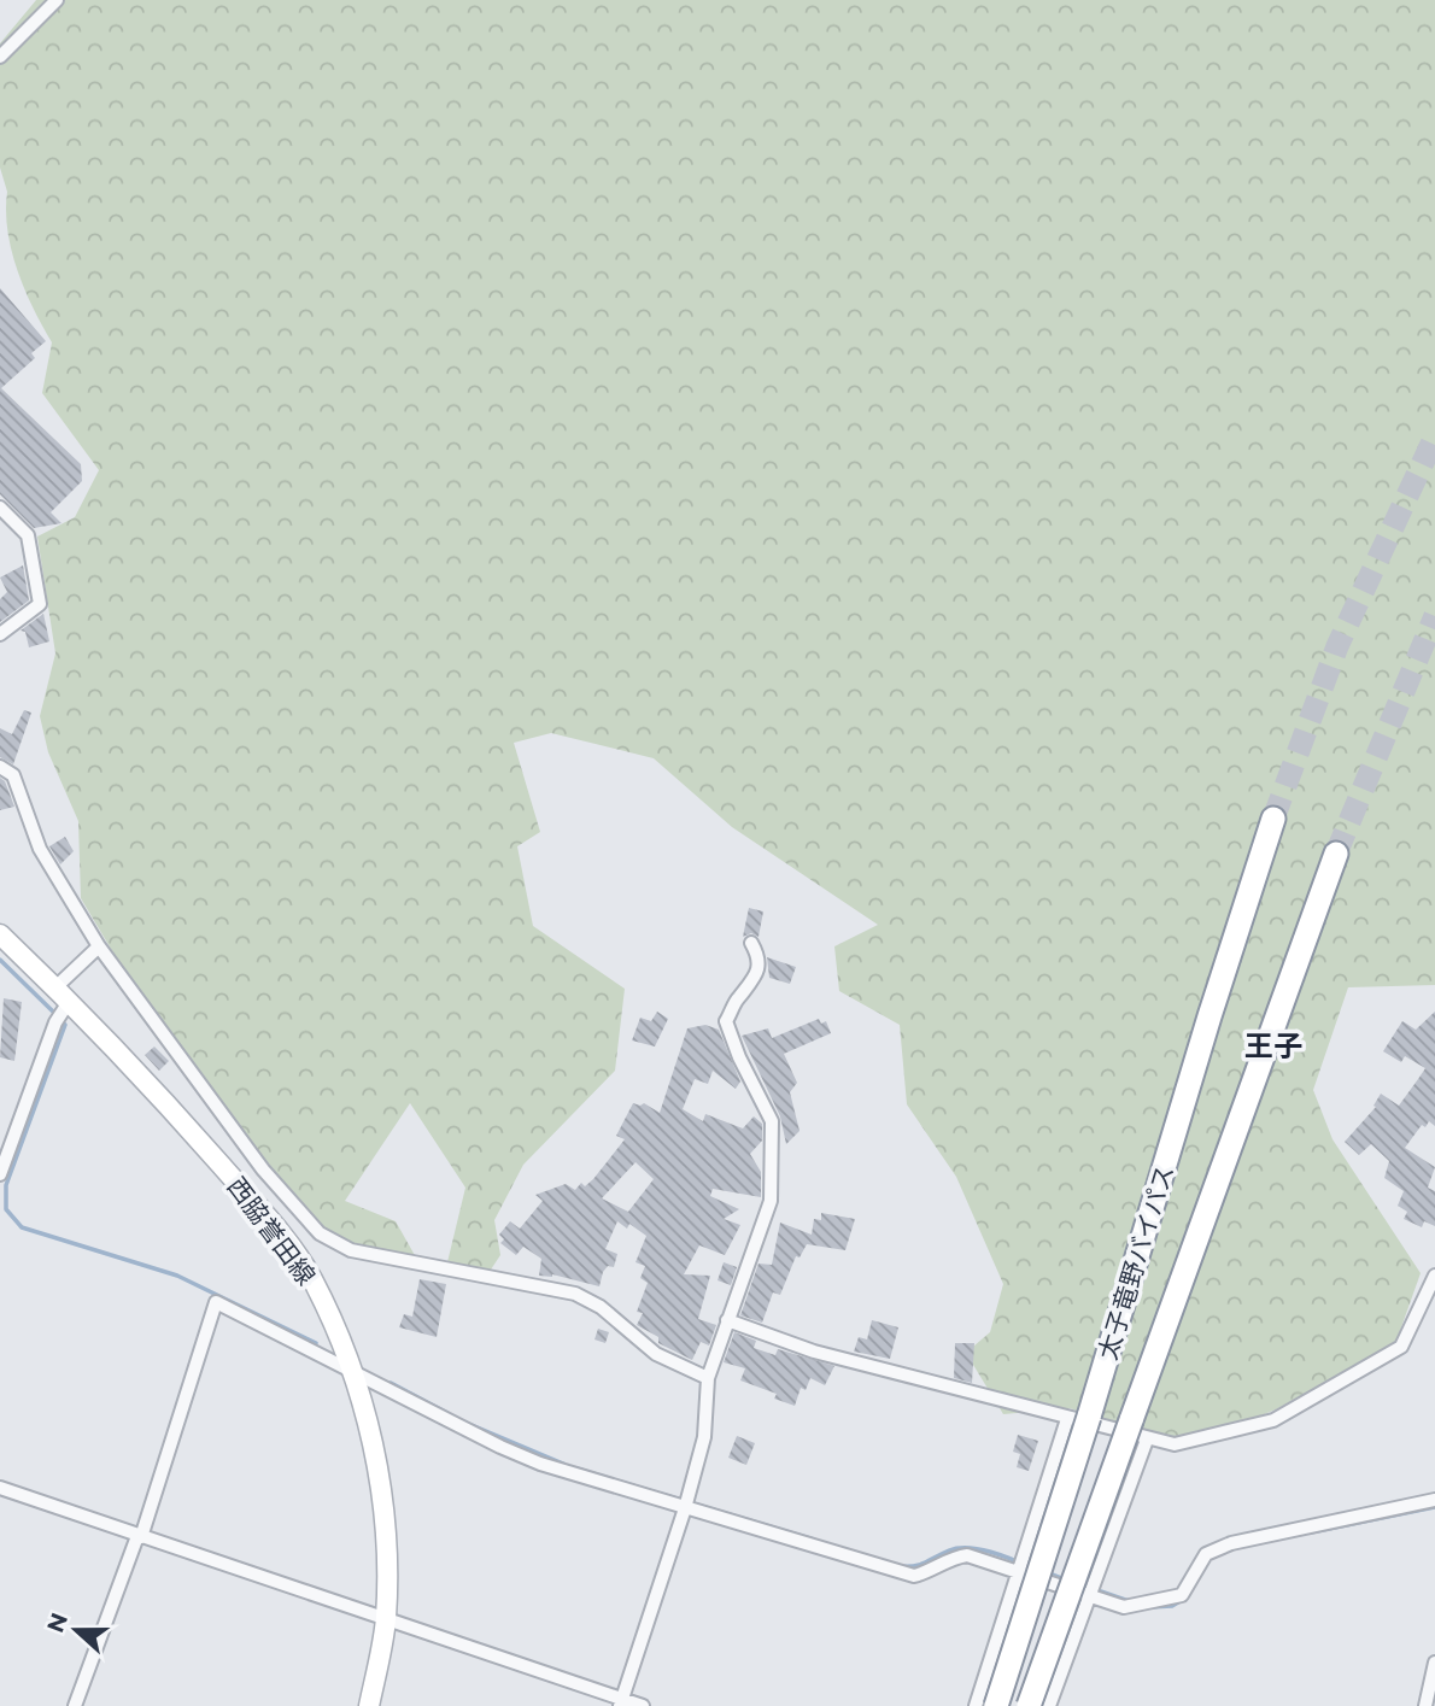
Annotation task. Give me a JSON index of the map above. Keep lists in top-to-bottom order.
{
  "streets": {
    "highway": ["太子竜野バイパス"],
    "main road": ["西脇誉田線"]
  },
  "districts": ["王子"],
  "north": "left"
}
